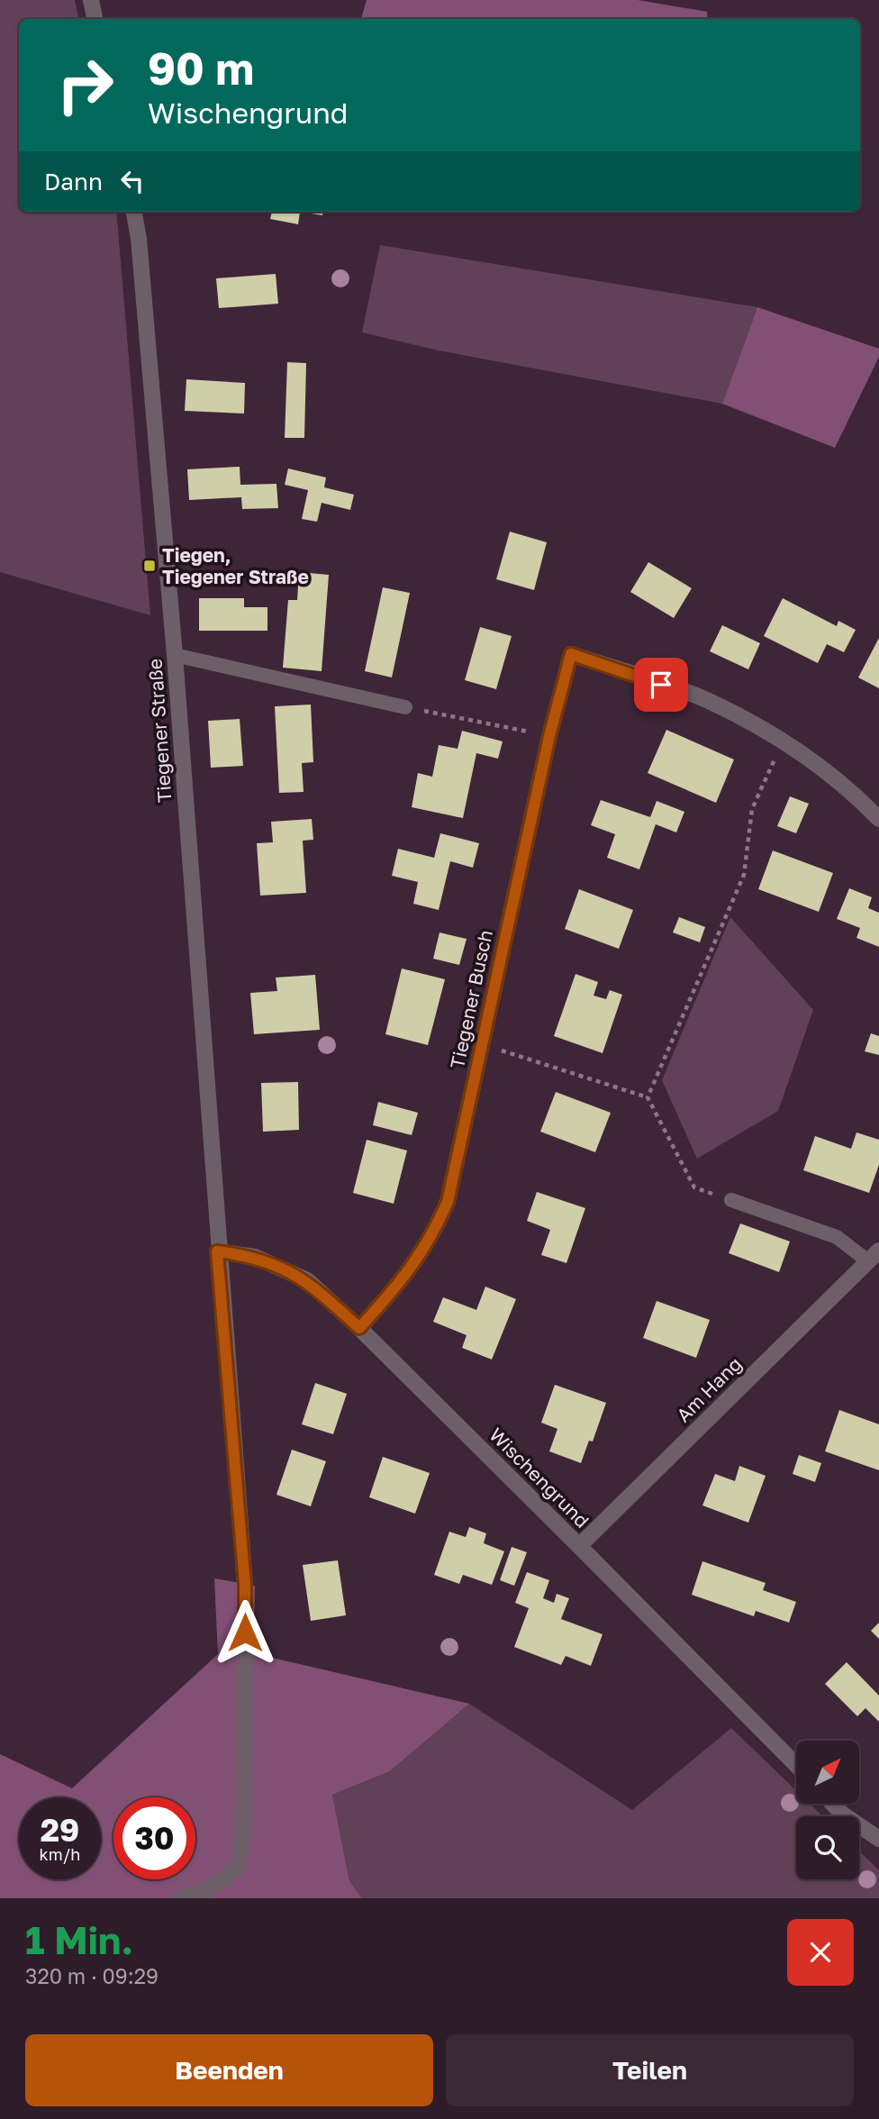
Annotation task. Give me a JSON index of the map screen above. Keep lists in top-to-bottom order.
{
  "streets": {
    "street": [
      "Tiegener Straße",
      "Tiegener Busch",
      "Am Hang",
      "Wischengrund"
    ]
  },
  "crossings": [
    ["Tiegener Straße", "Wischengrund"],
    ["Tiegener Busch", "Wischengrund"],
    ["Am Hang", "Wischengrund"]
  ],
  "places": {
    "transit": ["Tiegen, Tiegener Straße"]
  },
  "north": "top right",
  "page": {
    "turn": ["90 m", "Wischengrund"],
    "then": "Dann",
    "speed": "29 km/h",
    "limit": "30",
    "heading": ["1 Min.", "320 m · 09:29"],
    "buttons": ["Beenden", "Teilen"]
  }
}
